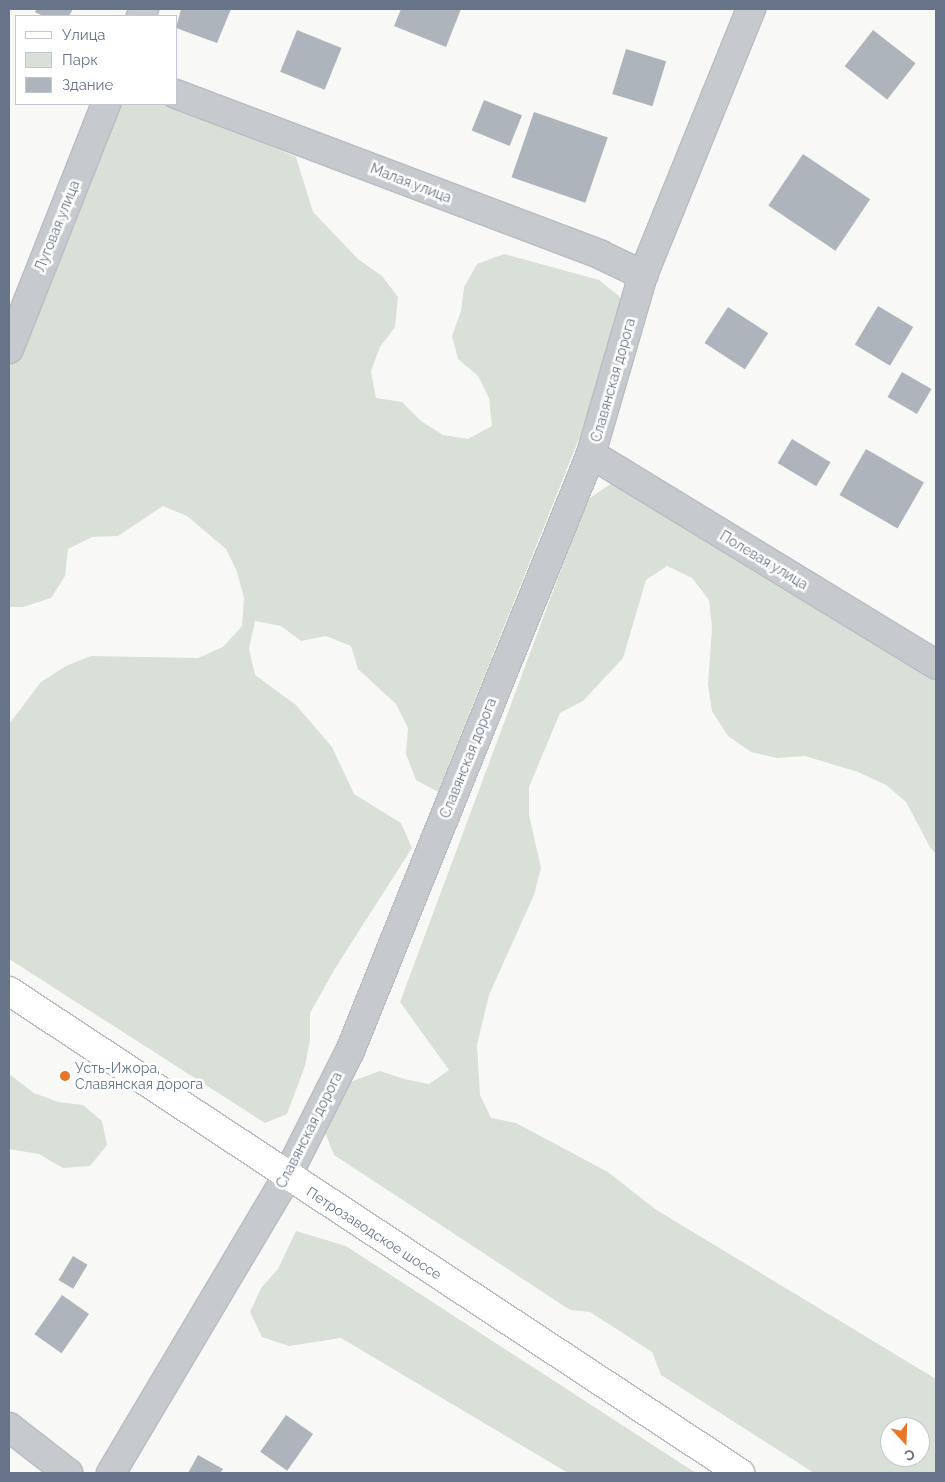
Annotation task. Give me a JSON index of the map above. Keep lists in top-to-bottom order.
{
  "streets": {
    "main road": ["Петрозаводское шоссе"],
    "street": [
      "Малая улица",
      "Луговая улица",
      "Славянская дорога",
      "Полевая улица"
    ]
  },
  "crossings": [
    ["Малая улица", "Славянская дорога"],
    ["Славянская дорога", "Полевая улица"],
    ["Славянская дорога", "Петрозаводское шоссе"]
  ],
  "places": ["Усть-Ижора, Славянская дорога"],
  "legend": ["Улица", "Парк", "Здание"],
  "north": "bottom"
}
